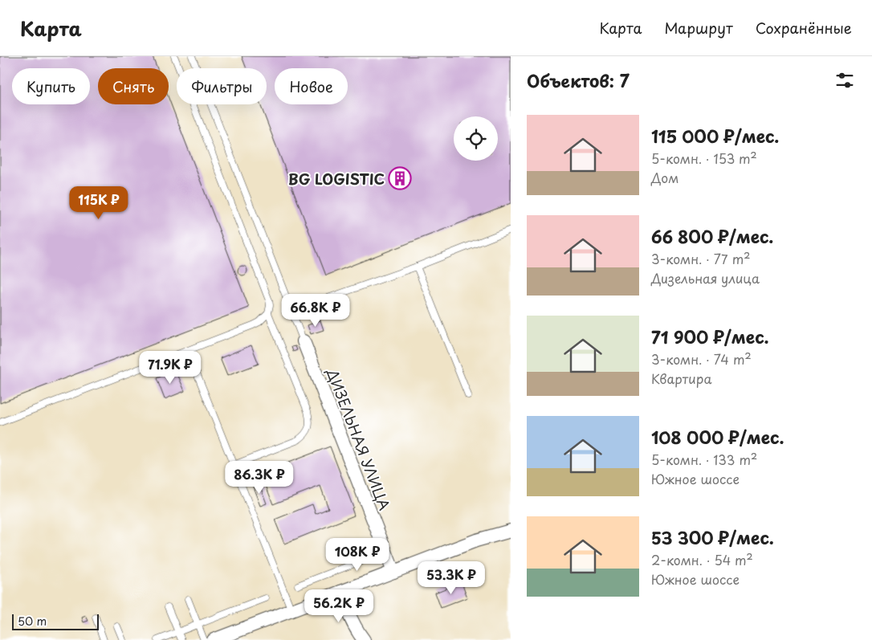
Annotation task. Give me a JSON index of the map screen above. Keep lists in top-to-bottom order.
{
  "streets": {
    "street": ["ДИЗЕЛЬНАЯ УЛИЦА"]
  },
  "places": {
    "building": ["BG LOGISTIC"]
  },
  "scale_bar": "50 m",
  "page": {
    "header": "Карта",
    "nav": ["Карта", "Маршрут", "Сохранённые"],
    "heading": "Объектов: 7",
    "chip": [
      "Купить",
      "Снять",
      "Фильтры",
      "Новое"
    ],
    "list": [
      {
        "name": "115 000 ₽/мес.",
        "note": "5-комн. · 153 m² · Дом"
      },
      {
        "name": "66 800 ₽/мес.",
        "note": "3-комн. · 77 m² · Дизельная улица"
      },
      {
        "name": "71 900 ₽/мес.",
        "note": "3-комн. · 74 m² · Квартира"
      },
      {
        "name": "108 000 ₽/мес.",
        "note": "5-комн. · 133 m² · Южное шоссе"
      },
      {
        "name": "53 300 ₽/мес.",
        "note": "2-комн. · 54 m² · Южное шоссе"
      }
    ],
    "price": [
      "115K ₽",
      "66.8K ₽",
      "71.9K ₽",
      "86.3K ₽",
      "108K ₽",
      "53.3K ₽",
      "56.2K ₽"
    ],
    "scale": "50 m"
  }
}
